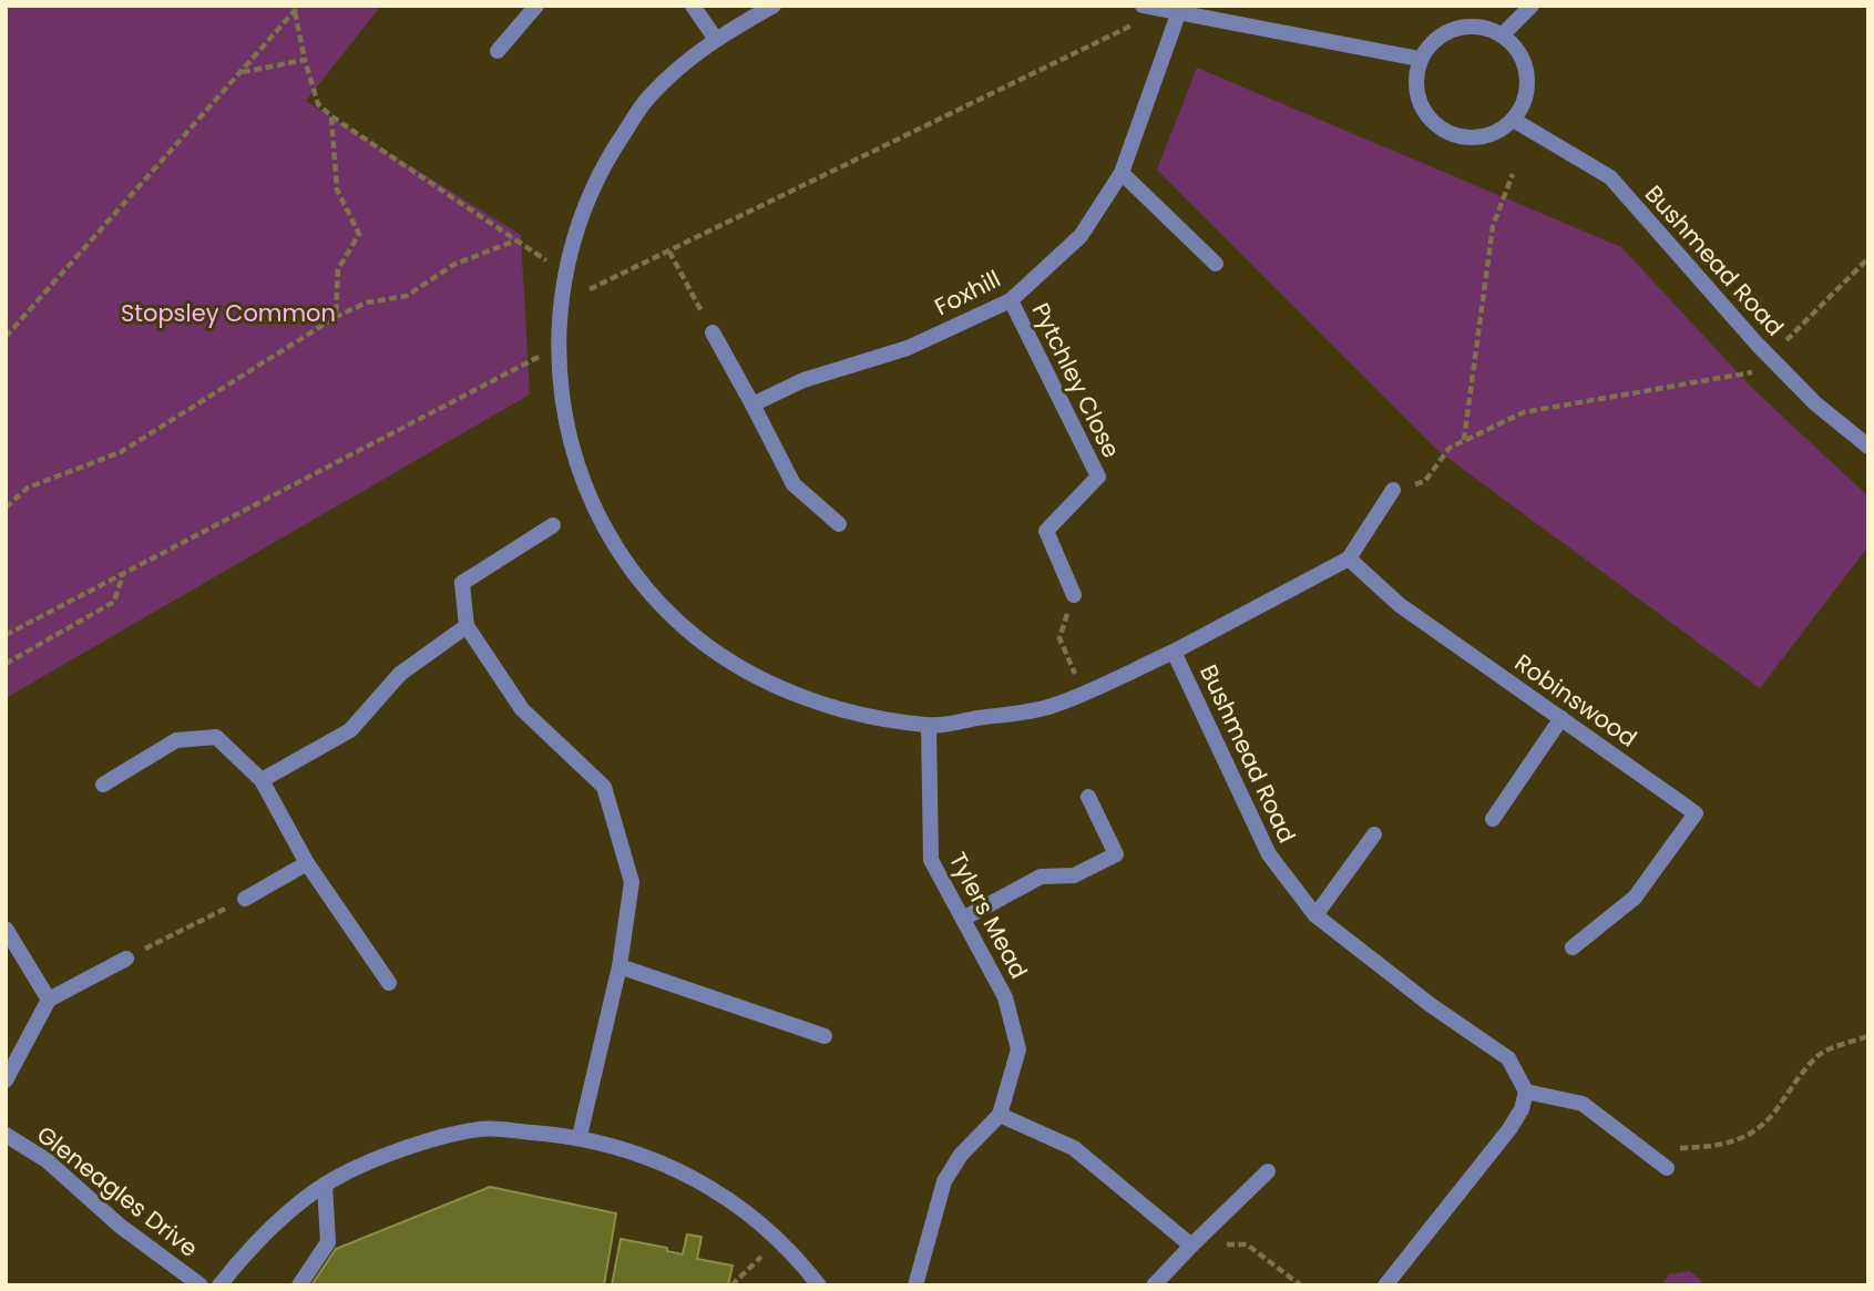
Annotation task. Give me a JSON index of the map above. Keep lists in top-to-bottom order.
{
  "streets": {
    "street": [
      "Bushmead Road",
      "Foxhill",
      "Pytchley Close",
      "Robinswood",
      "Tylers Mead",
      "Gleneagles Drive"
    ]
  },
  "crossings": [
    ["Bushmead Road", "Tylers Mead"],
    ["Foxhill", "Pytchley Close"]
  ],
  "parks": ["Stopsley Common"]
}
